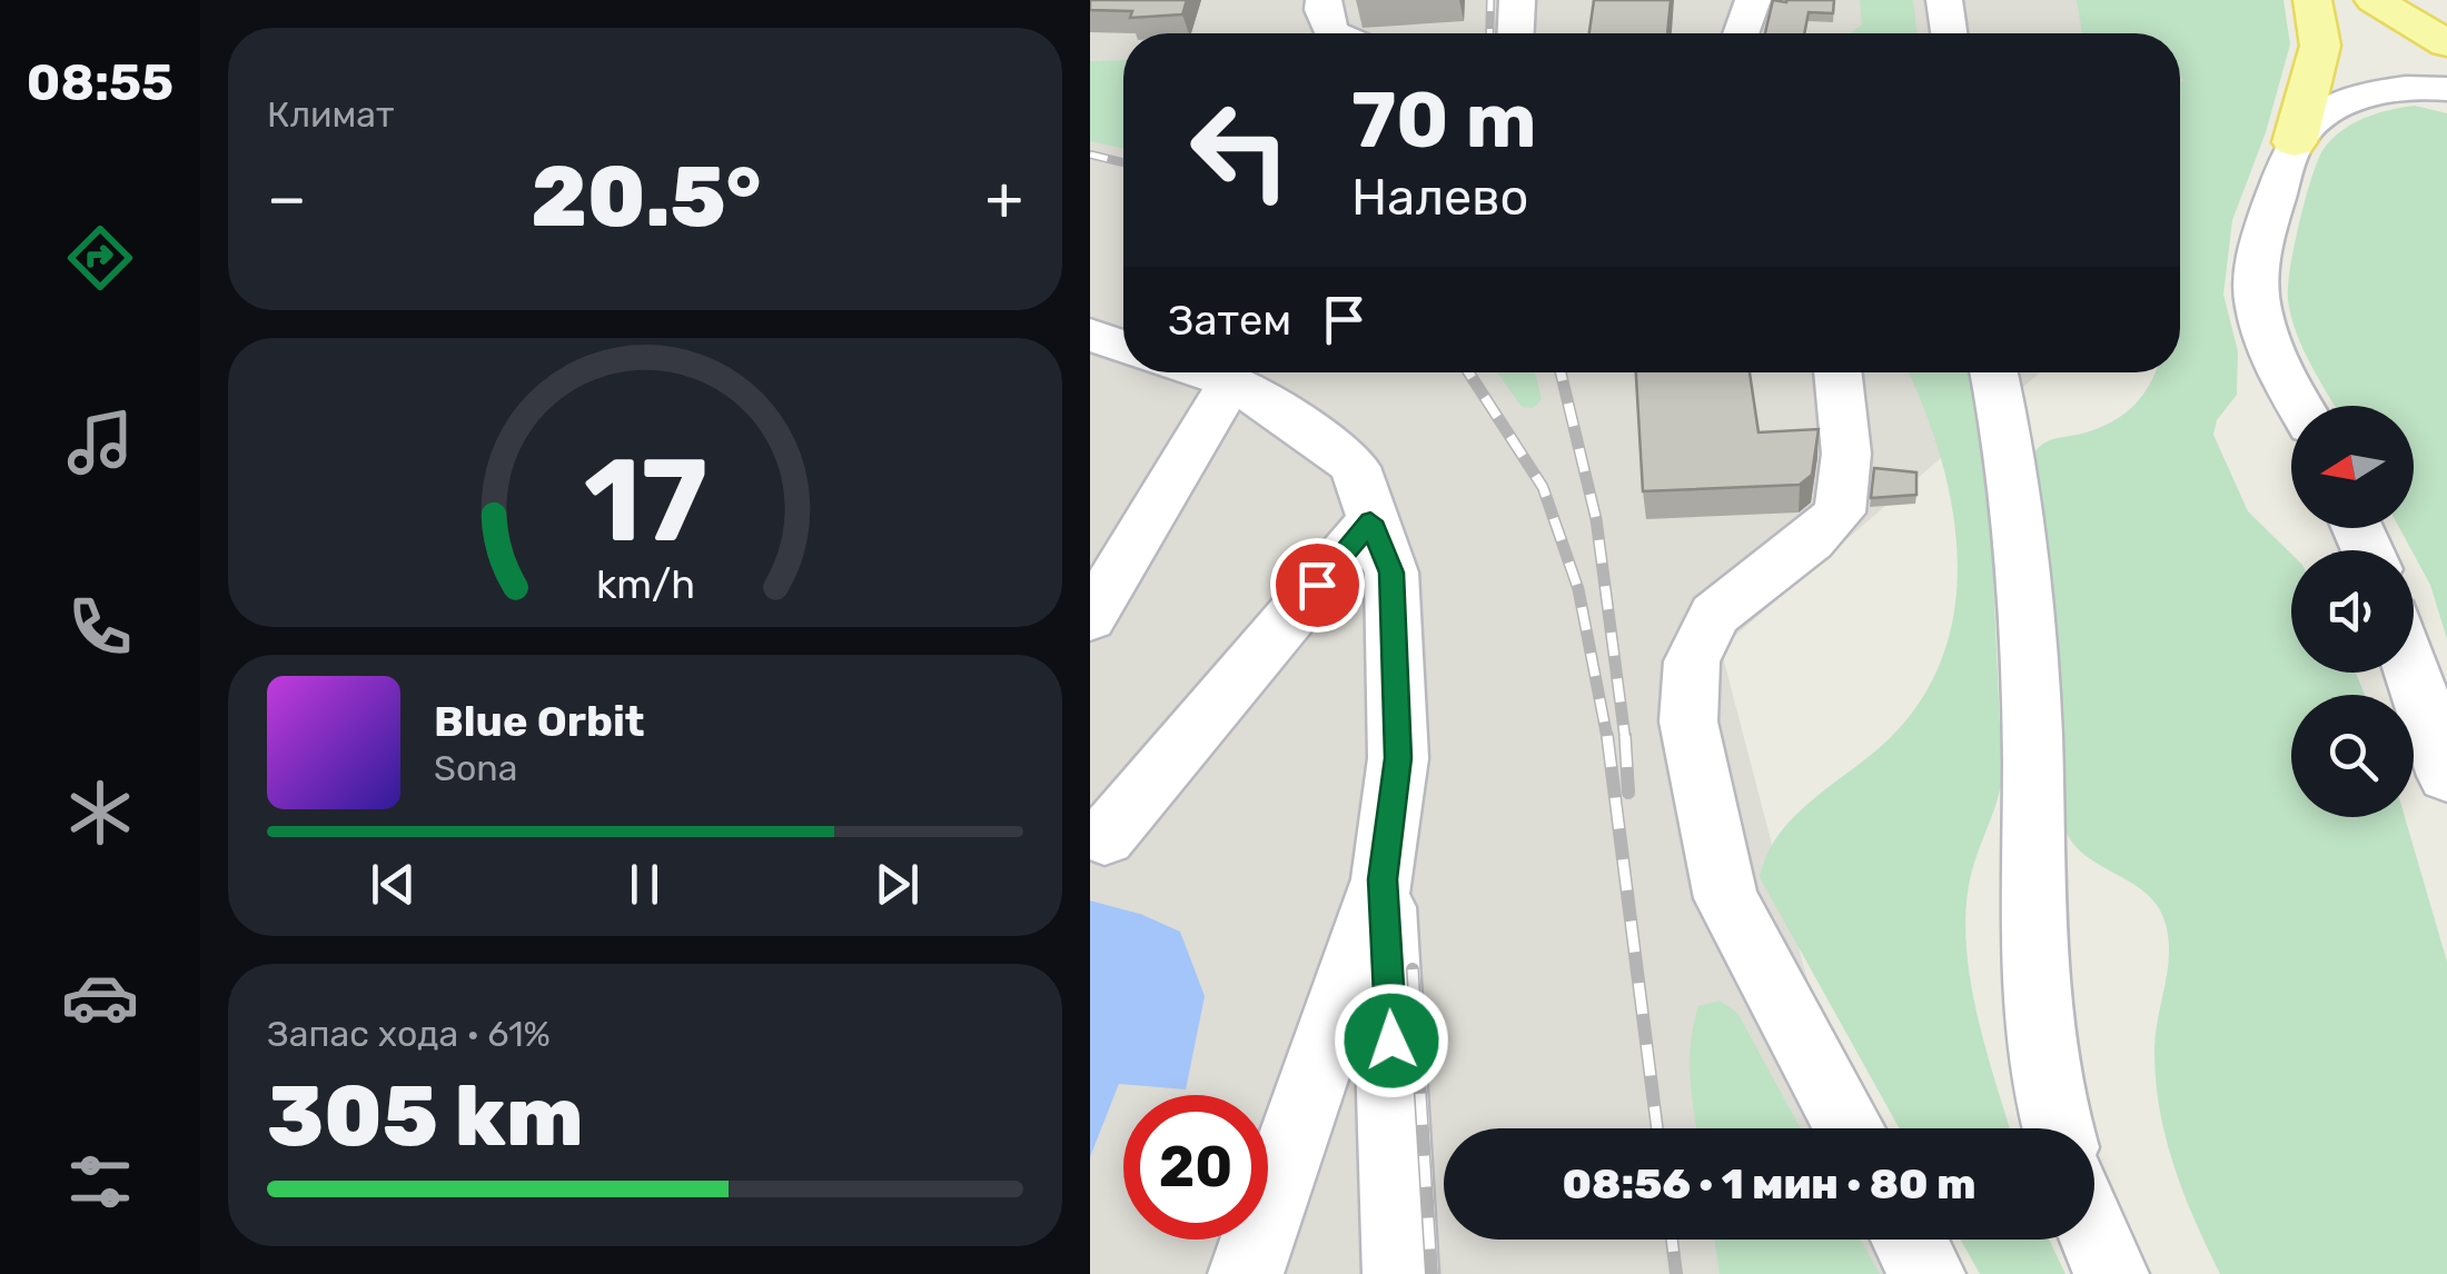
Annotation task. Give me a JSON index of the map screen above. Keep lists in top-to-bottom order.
{
  "north": "left",
  "page": {
    "tabs": "08:55",
    "tile": [
      "Климат",
      ["Запас хода · 61%", "305 km"]
    ],
    "turn": ["70 m", "Налево"],
    "heat": ["−", "20.5°", "+"],
    "then": "Затем",
    "song": ["Blue Orbit", "Sona"],
    "limit": "20",
    "trip": "08:56 · 1 мин · 80 m",
    "gauge": ["17", "km/h"]
  }
}
